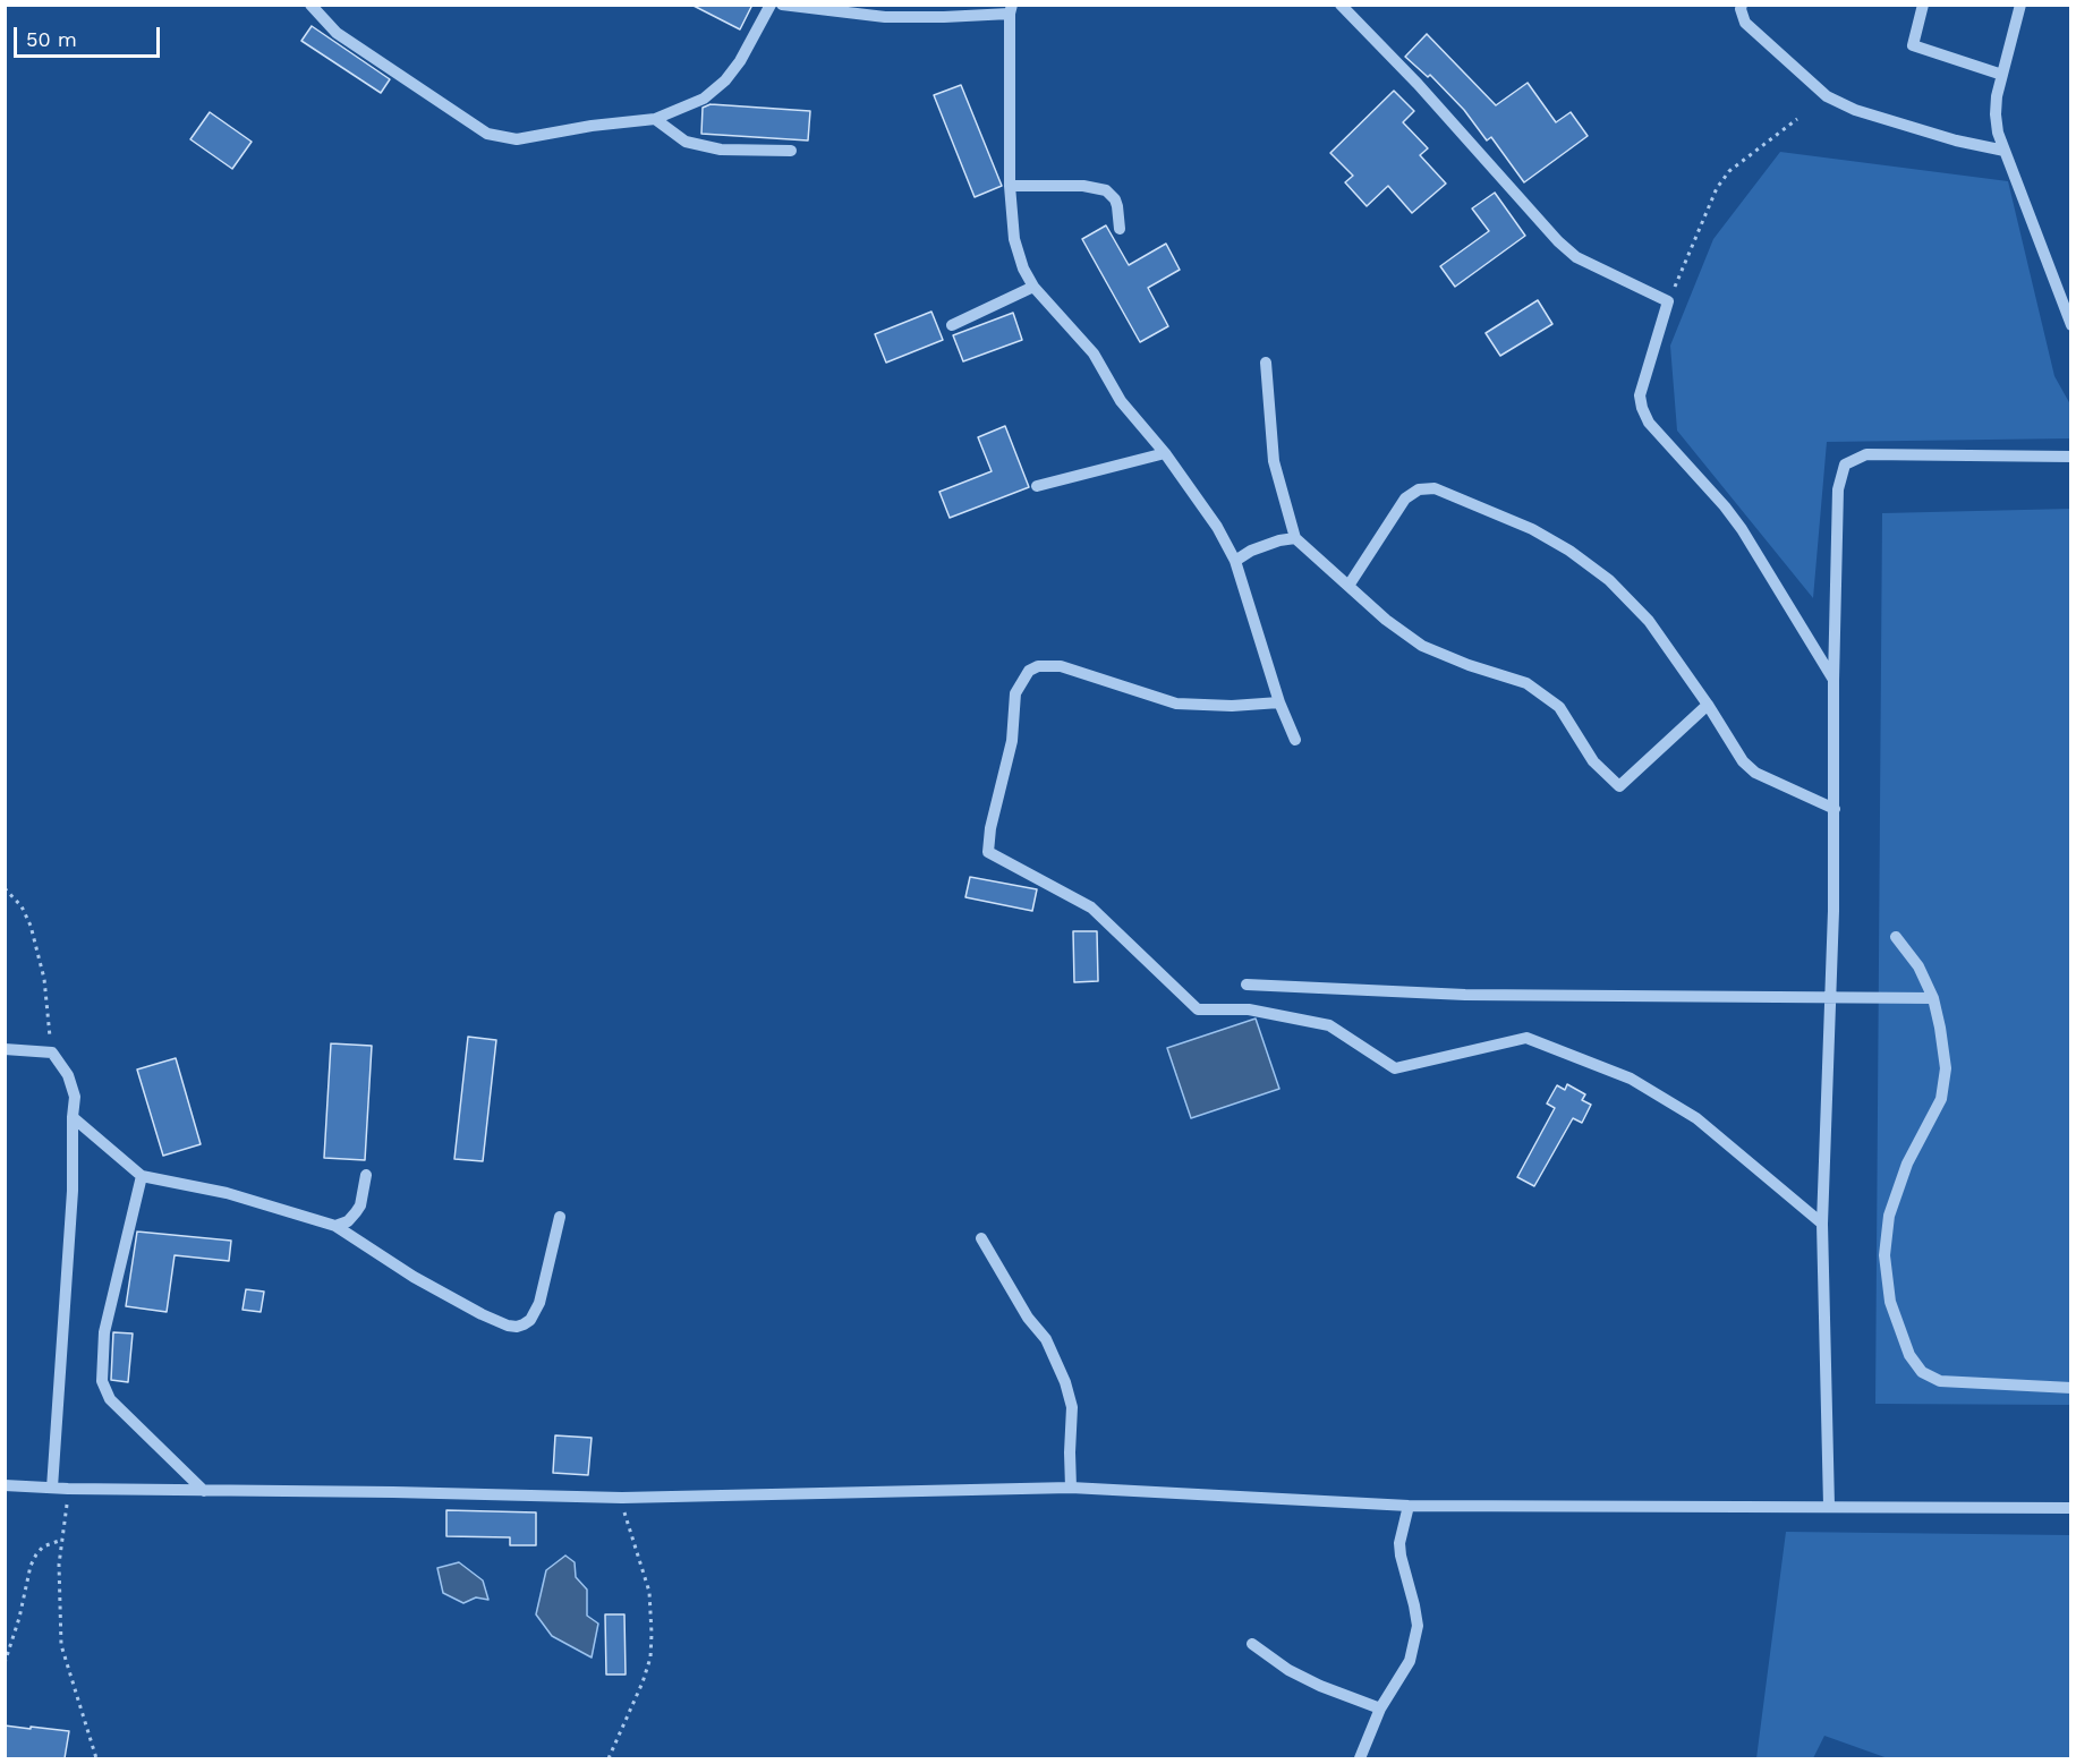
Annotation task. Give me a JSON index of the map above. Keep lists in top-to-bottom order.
{
  "scale_bar": "50 m"
}
